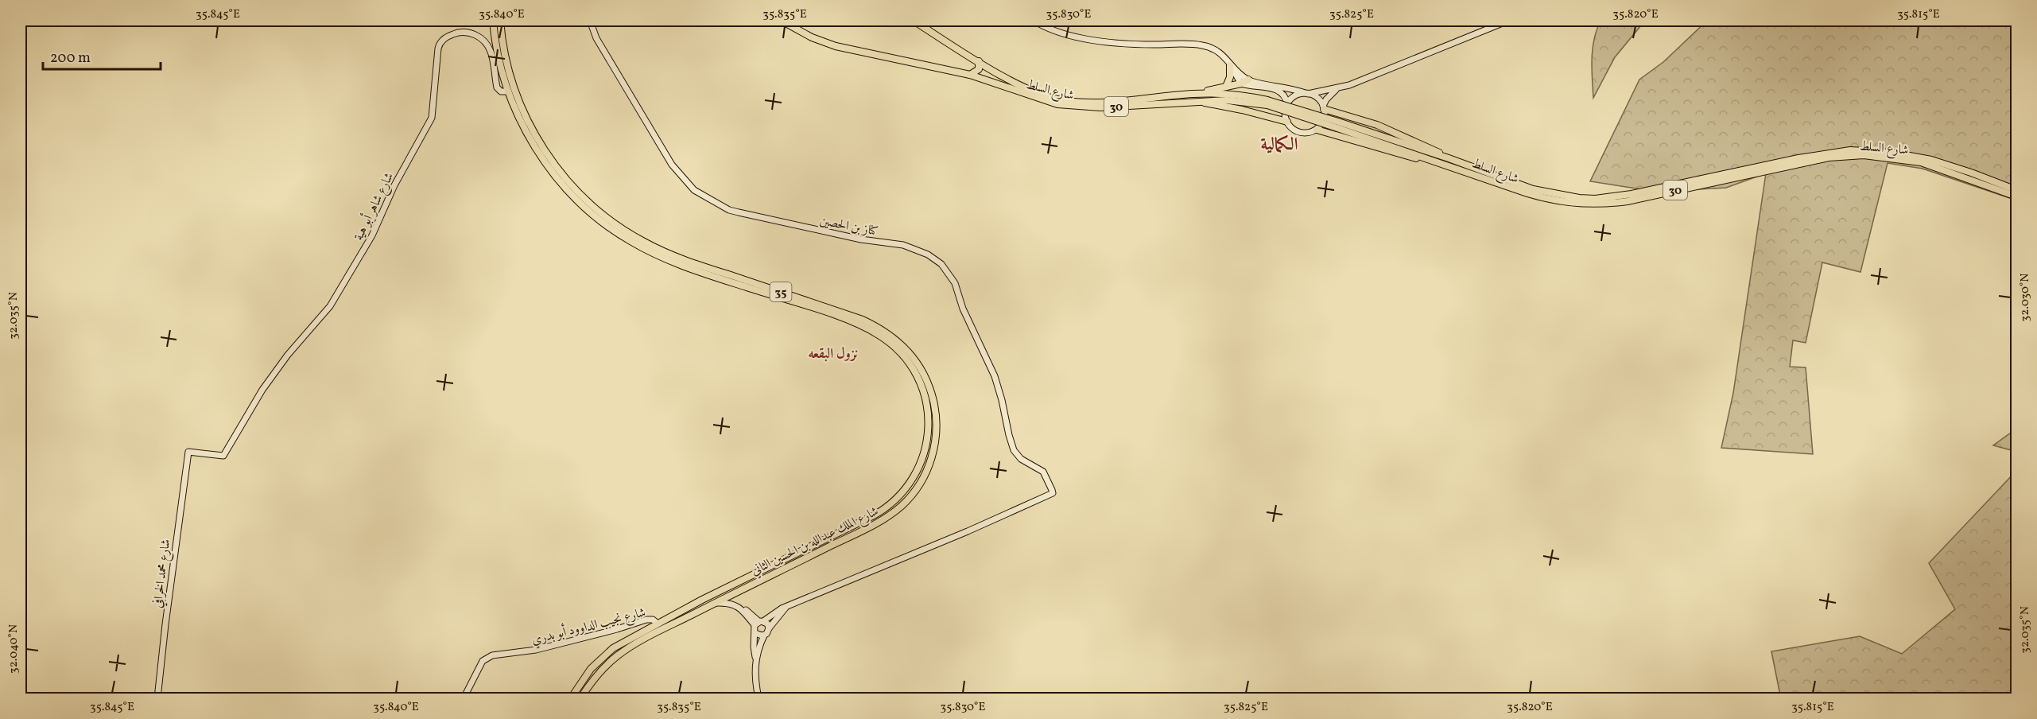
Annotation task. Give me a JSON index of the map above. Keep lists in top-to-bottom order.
{
  "streets": {
    "highway": ["35", "شارع الملك عبدالله بن الحسين الثاني"],
    "main road": ["شارع السلط", "30"],
    "street": [
      "شارع شاهر أبو هية",
      "كناز بن الحصين",
      "شارع محمد الخرافي",
      "شارع نجيب الداوود أبو بدري"
    ]
  },
  "crossings": [
    ["شارع السلط", "30"],
    ["شارع شاهر أبو هية", "شارع الملك عبدالله بن الحسين الثاني"],
    ["شارع شاهر أبو هية", "شارع محمد الخرافي"],
    ["شارع الملك عبدالله بن الحسين الثاني", "شارع نجيب الداوود أبو بدري"]
  ],
  "districts": ["الكمالية", "نزول البقعه"],
  "scale_bar": "200 m",
  "coordinates": [
    "35.845°E",
    "35.840°E",
    "35.835°E",
    "35.830°E",
    "35.825°E",
    "35.820°E",
    "35.815°E",
    "32.030°N",
    "32.035°N",
    "32.040°N"
  ]
}
